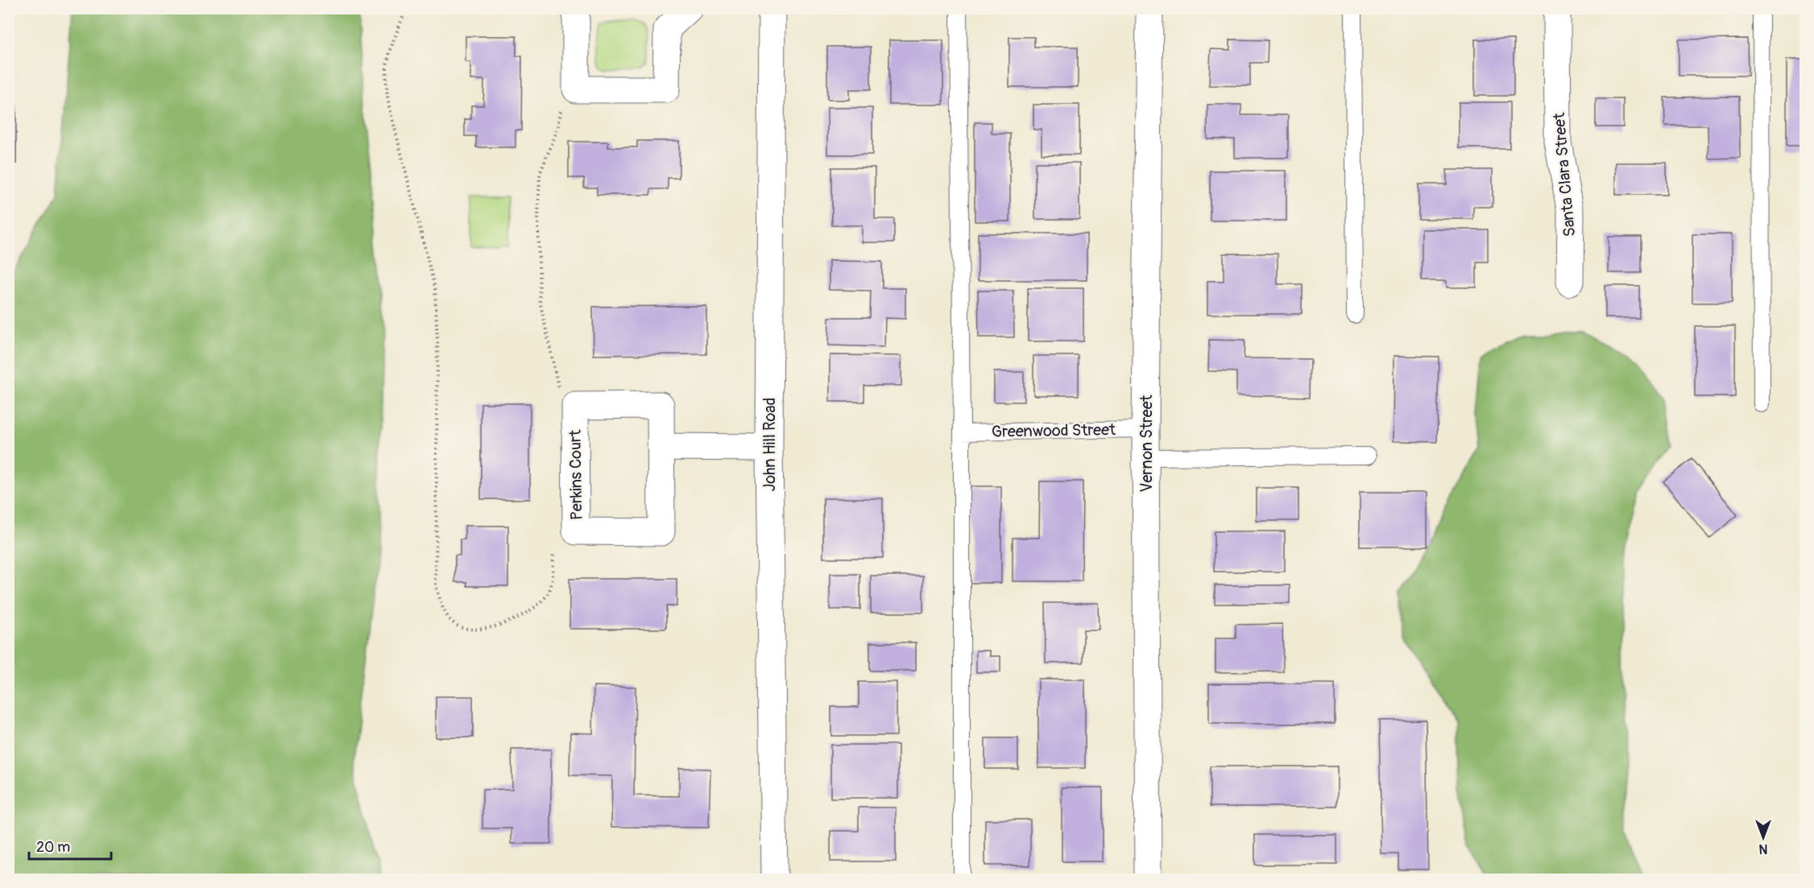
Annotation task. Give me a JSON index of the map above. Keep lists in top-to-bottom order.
{
  "streets": {
    "street": [
      "Santa Clara Street",
      "Vernon Street",
      "John Hill Road",
      "Perkins Court"
    ],
    "lane": ["Greenwood Street"]
  },
  "crossings": [
    ["Greenwood Street", "Vernon Street"]
  ],
  "scale_bar": "20 m",
  "north": "bottom"
}
